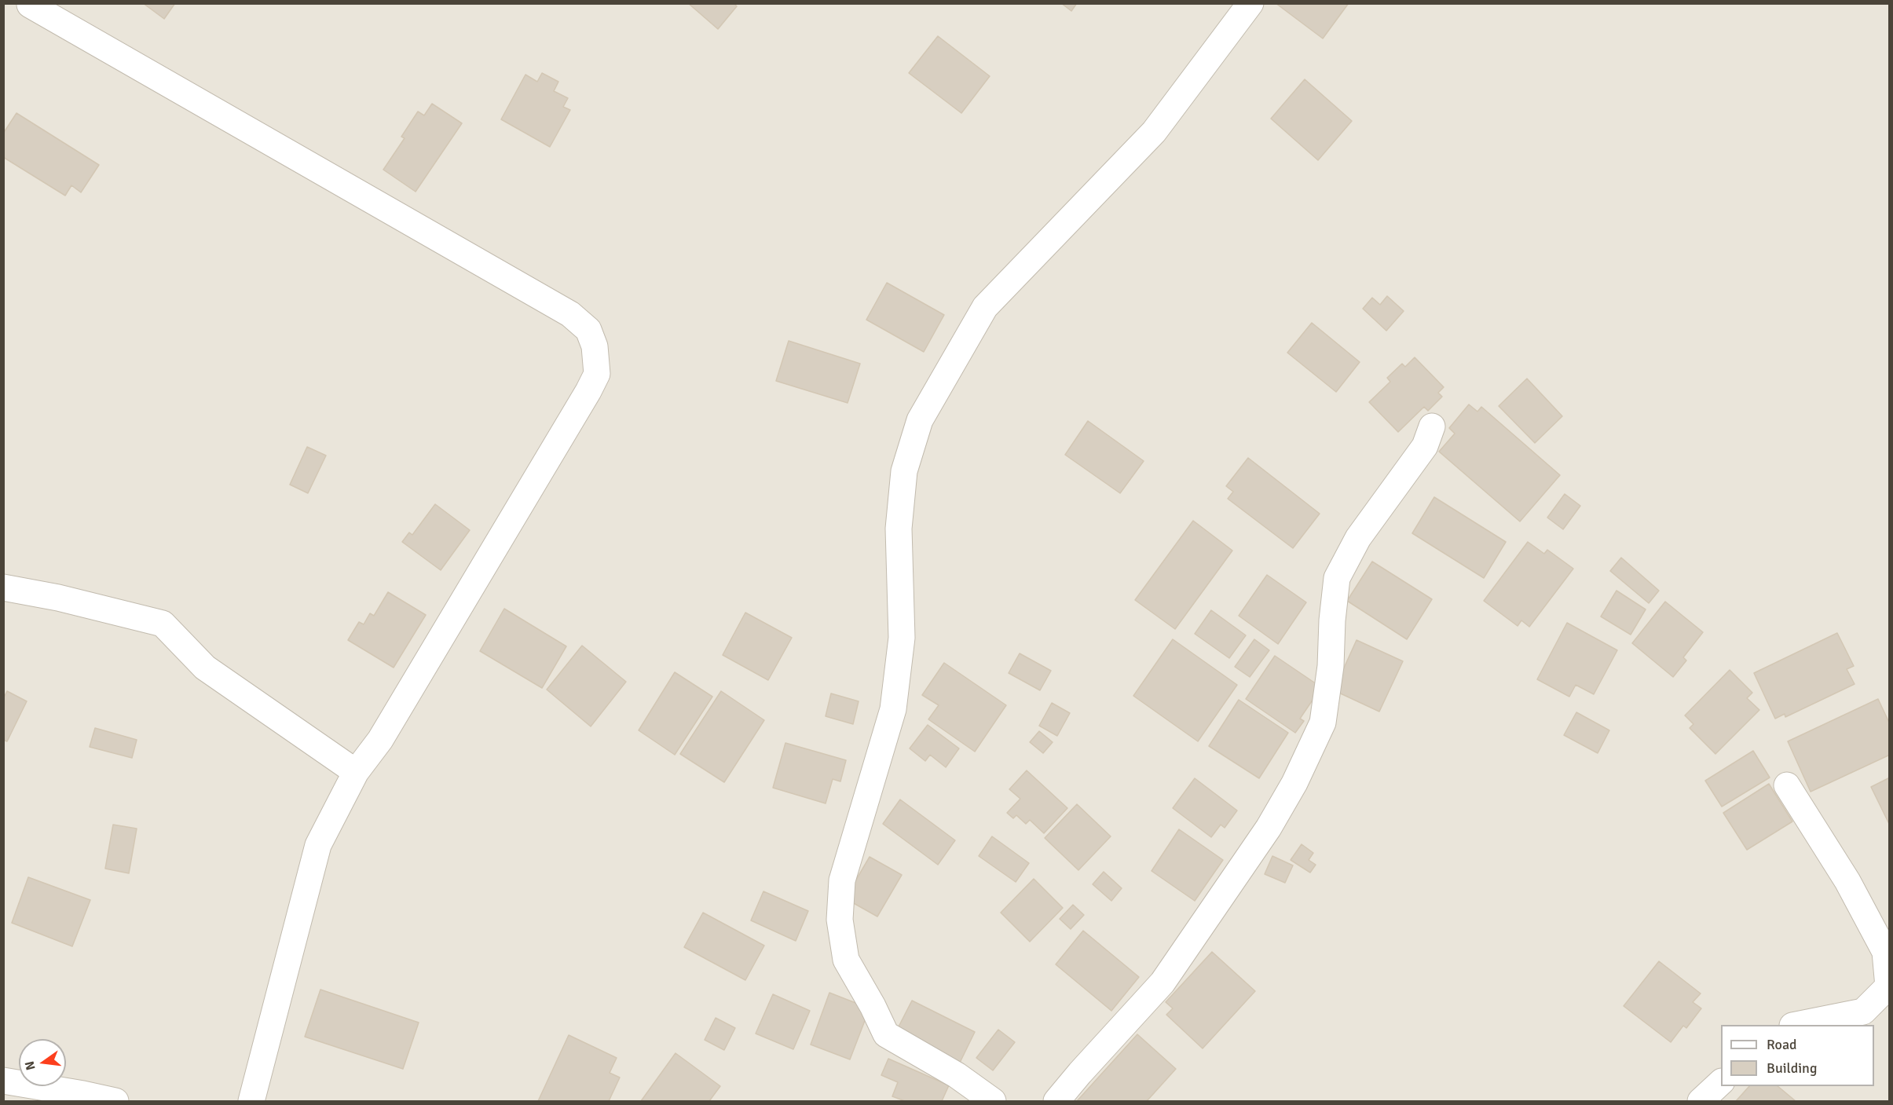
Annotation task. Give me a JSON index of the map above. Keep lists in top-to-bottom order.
{
  "legend": ["Road", "Building"],
  "north": "left"
}
